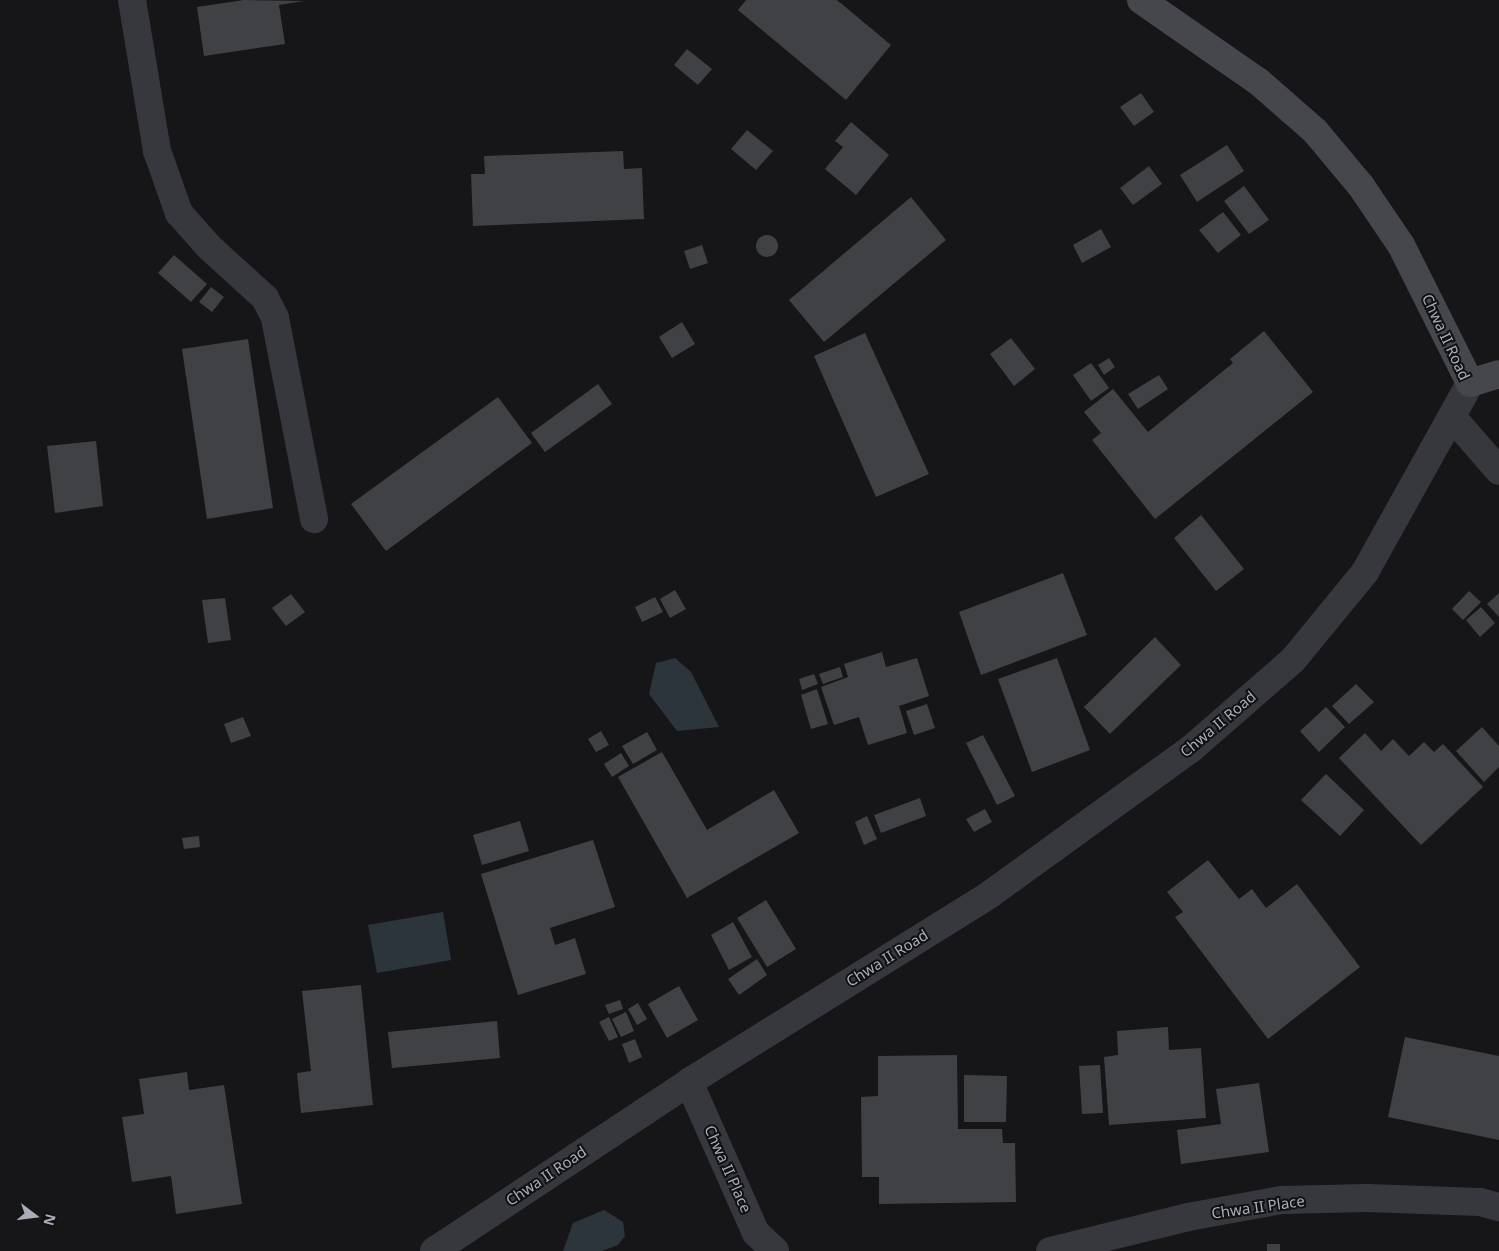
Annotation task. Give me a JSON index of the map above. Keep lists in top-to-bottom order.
{
  "streets": {
    "street": ["Chwa II Road", "Chwa II Place"]
  },
  "crossings": [
    ["Chwa II Road", "Chwa II Place"]
  ],
  "north": "right"
}
